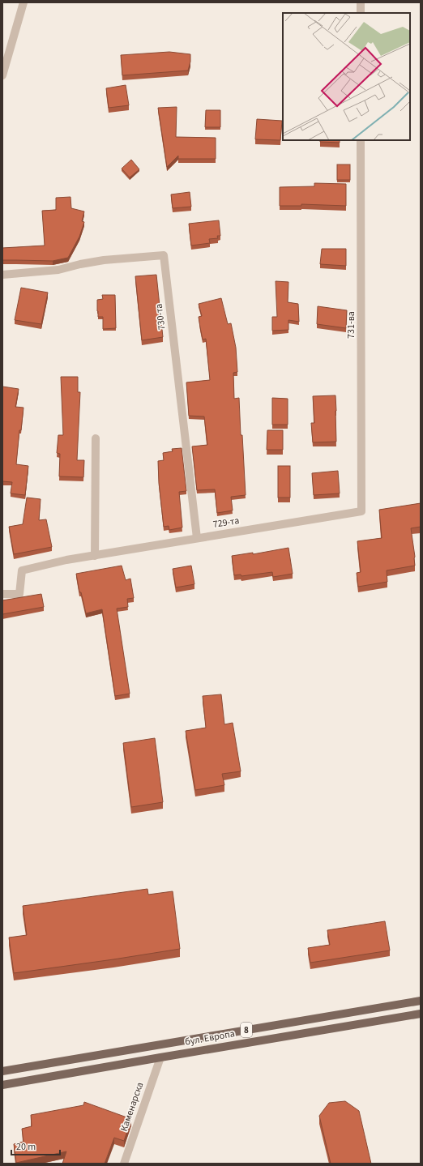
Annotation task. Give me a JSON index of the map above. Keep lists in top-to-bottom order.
{
  "streets": {
    "main road": ["8", "бул. Европа"],
    "street": [
      "730-та",
      "731-ва",
      "729-та",
      "Каменарска"
    ]
  },
  "crossings": [
    ["730-та", "729-та"],
    ["731-ва", "729-та"],
    ["бул. Европа", "Каменарска"]
  ],
  "scale_bar": "20 m"
}
